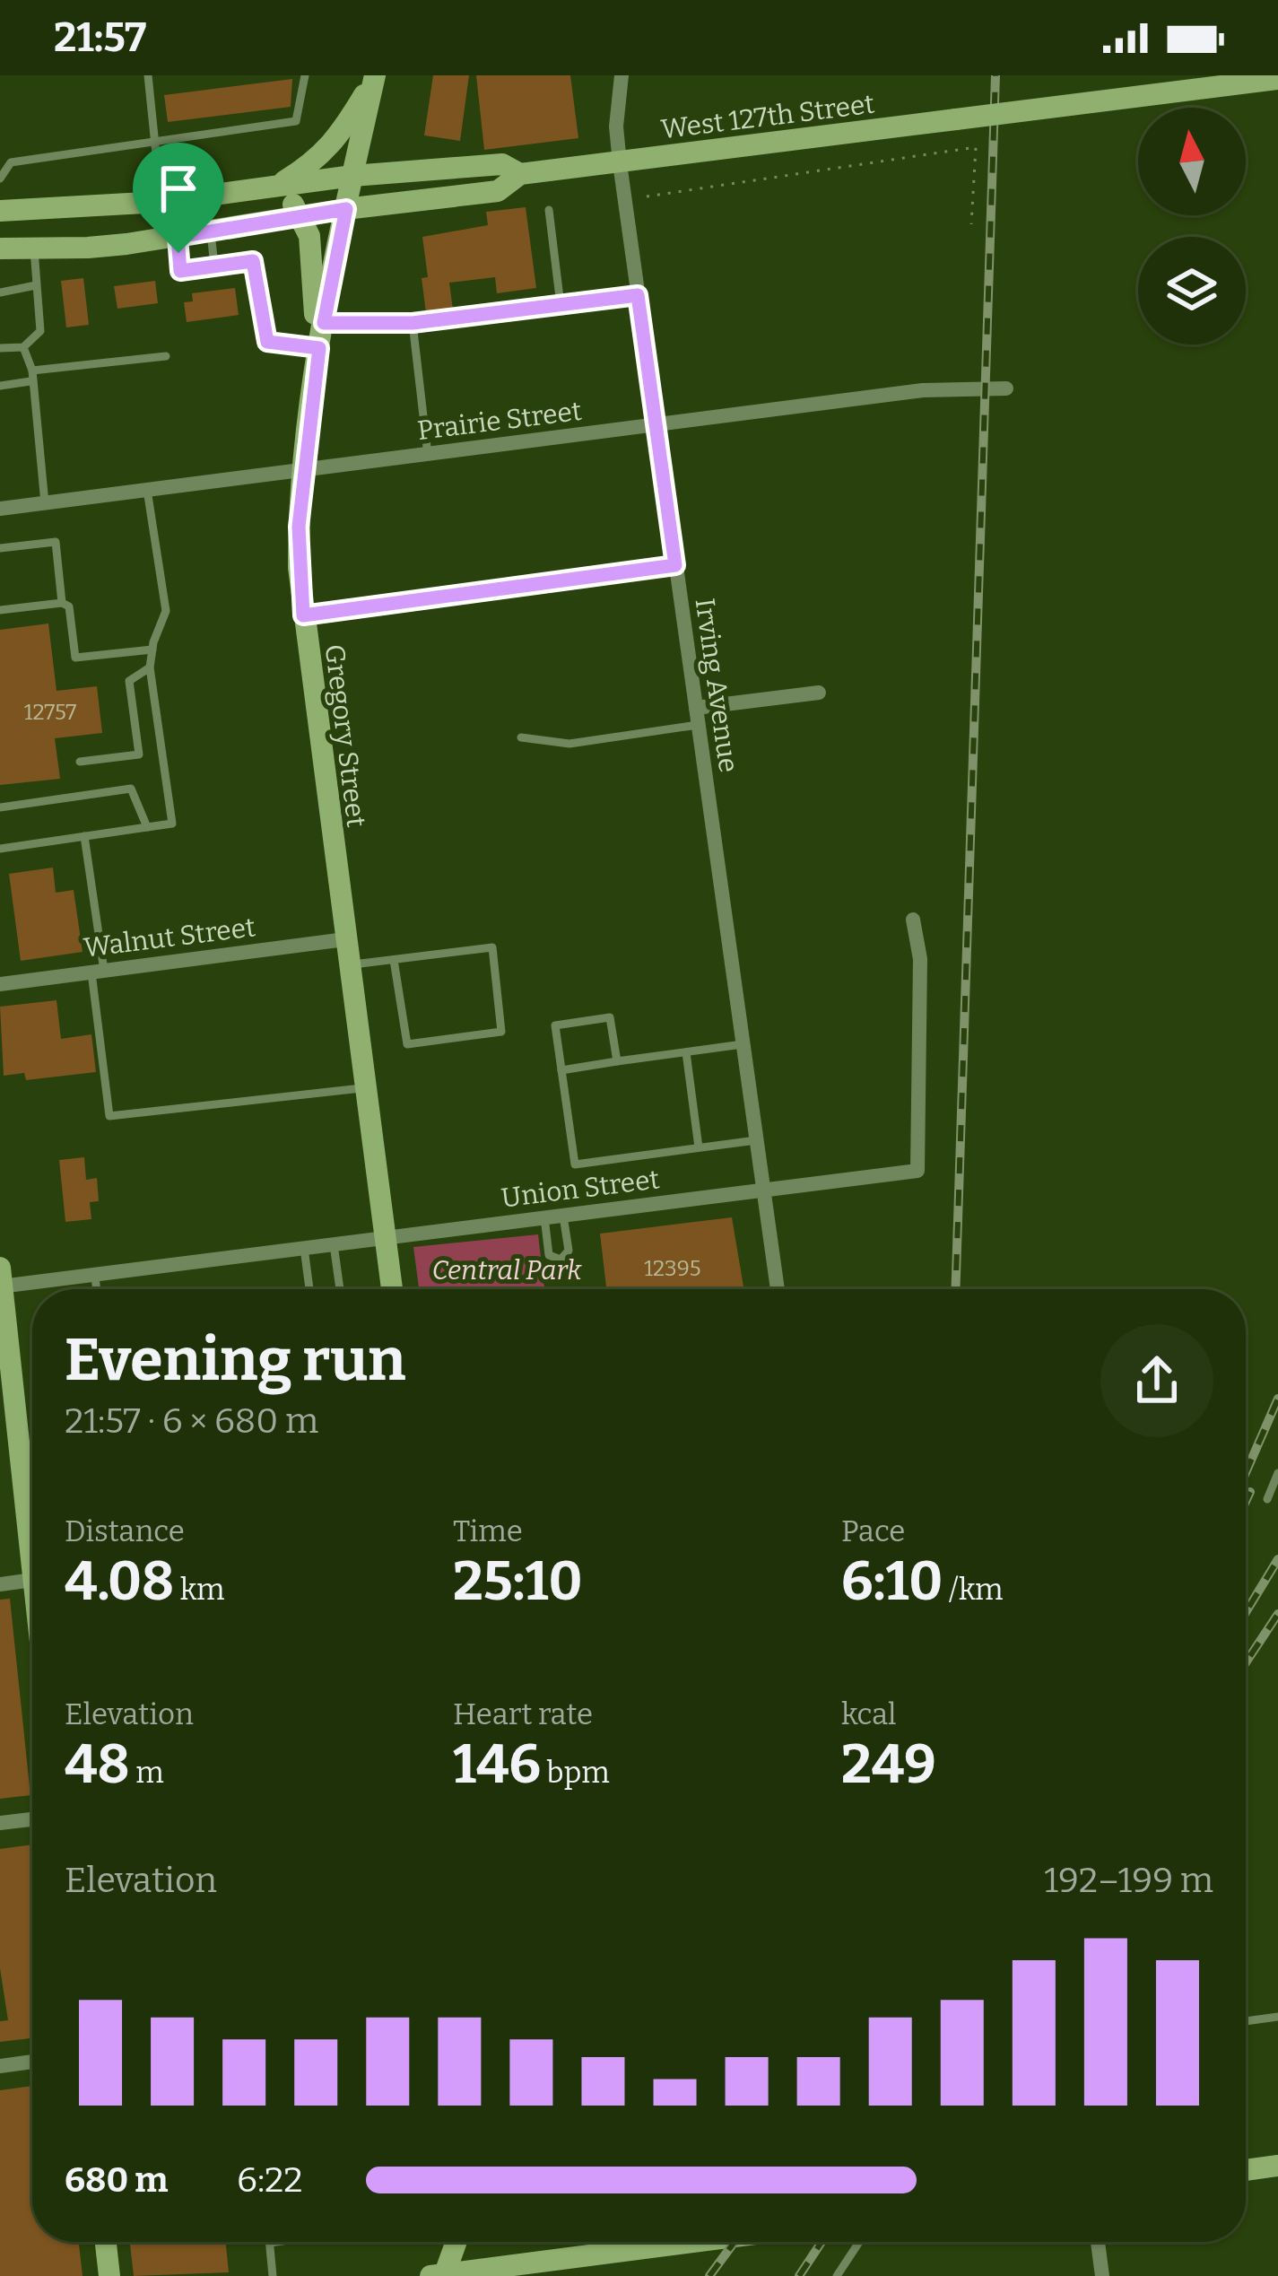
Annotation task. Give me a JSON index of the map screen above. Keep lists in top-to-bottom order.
{
  "streets": {
    "main road": ["West 127th Street", "Gregory Street"],
    "street": [
      "Prairie Street",
      "Irving Avenue",
      "Walnut Street",
      "Union Street"
    ]
  },
  "crossings": [
    ["West 127th Street", "Irving Avenue"],
    ["West 127th Street", "Gregory Street"],
    ["Prairie Street", "Irving Avenue"],
    ["Prairie Street", "Gregory Street"],
    ["Irving Avenue", "Union Street"],
    ["Gregory Street", "Walnut Street"],
    ["Gregory Street", "Union Street"]
  ],
  "parks": ["Central Park"],
  "house_numbers": ["12757", "12395"],
  "north": "top",
  "page": {
    "status": "21:57",
    "heading": ["Evening run", "21:57 · 6 × 680 m"],
    "stats": [
      ["Distance", "4.08 km"],
      ["Time", "25:10"],
      ["Pace", "6:10 /km"],
      ["Elevation", "48 m"],
      ["Heart rate", "146 bpm"],
      ["kcal", "249"]
    ],
    "chart": ["Elevation", "192–199 m"],
    "list": [
      {
        "name": "680 m",
        "note": "6:22"
      }
    ]
  }
}
